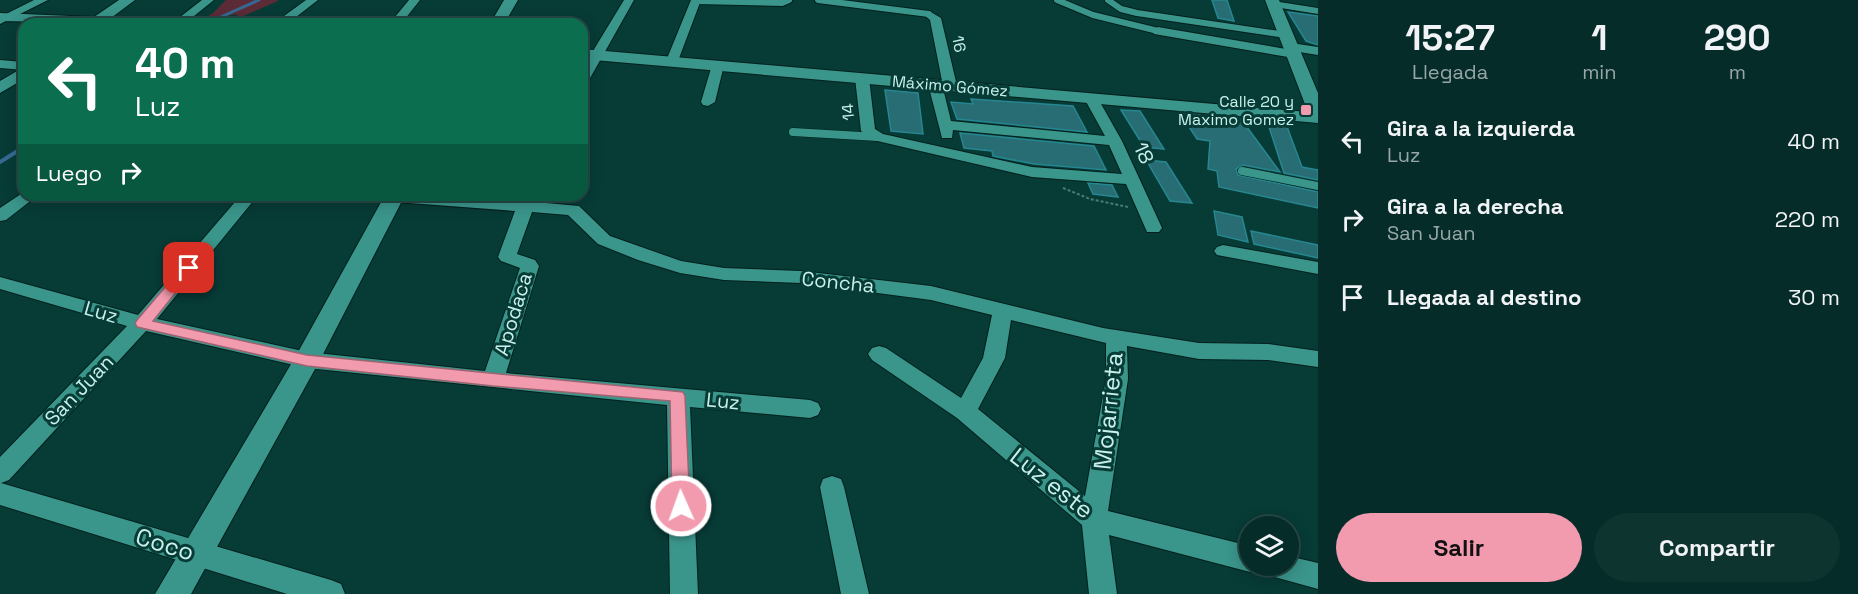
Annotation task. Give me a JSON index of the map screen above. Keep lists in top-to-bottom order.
{
  "streets": {
    "street": [
      "16",
      "Máximo Gómez",
      "14",
      "18",
      "Concha",
      "Luz",
      "Apodaca",
      "San Juan",
      "Mojarrieta",
      "Luz este",
      "Coco"
    ]
  },
  "crossings": [
    ["16", "Máximo Gómez"],
    ["Máximo Gómez", "14"],
    ["Máximo Gómez", "18"],
    ["Concha", "Apodaca"],
    ["Concha", "Mojarrieta"],
    ["Luz", "Apodaca"],
    ["Luz", "San Juan"],
    ["Mojarrieta", "Luz este"]
  ],
  "places": {
    "transit": ["Calle 20 y Maximo Gomez"]
  },
  "page": {
    "eta": [
      "15:27",
      "Llegada",
      "1",
      "min",
      "290",
      "m"
    ],
    "turn": ["40 m", "Luz"],
    "list": [
      {
        "name": "Gira a la izquierda",
        "note": "Luz",
        "value": "40 m"
      },
      {
        "name": "Gira a la derecha",
        "note": "San Juan",
        "value": "220 m"
      },
      {
        "name": "Llegada al destino",
        "value": "30 m"
      }
    ],
    "then": "Luego",
    "buttons": ["Salir", "Compartir"]
  }
}
